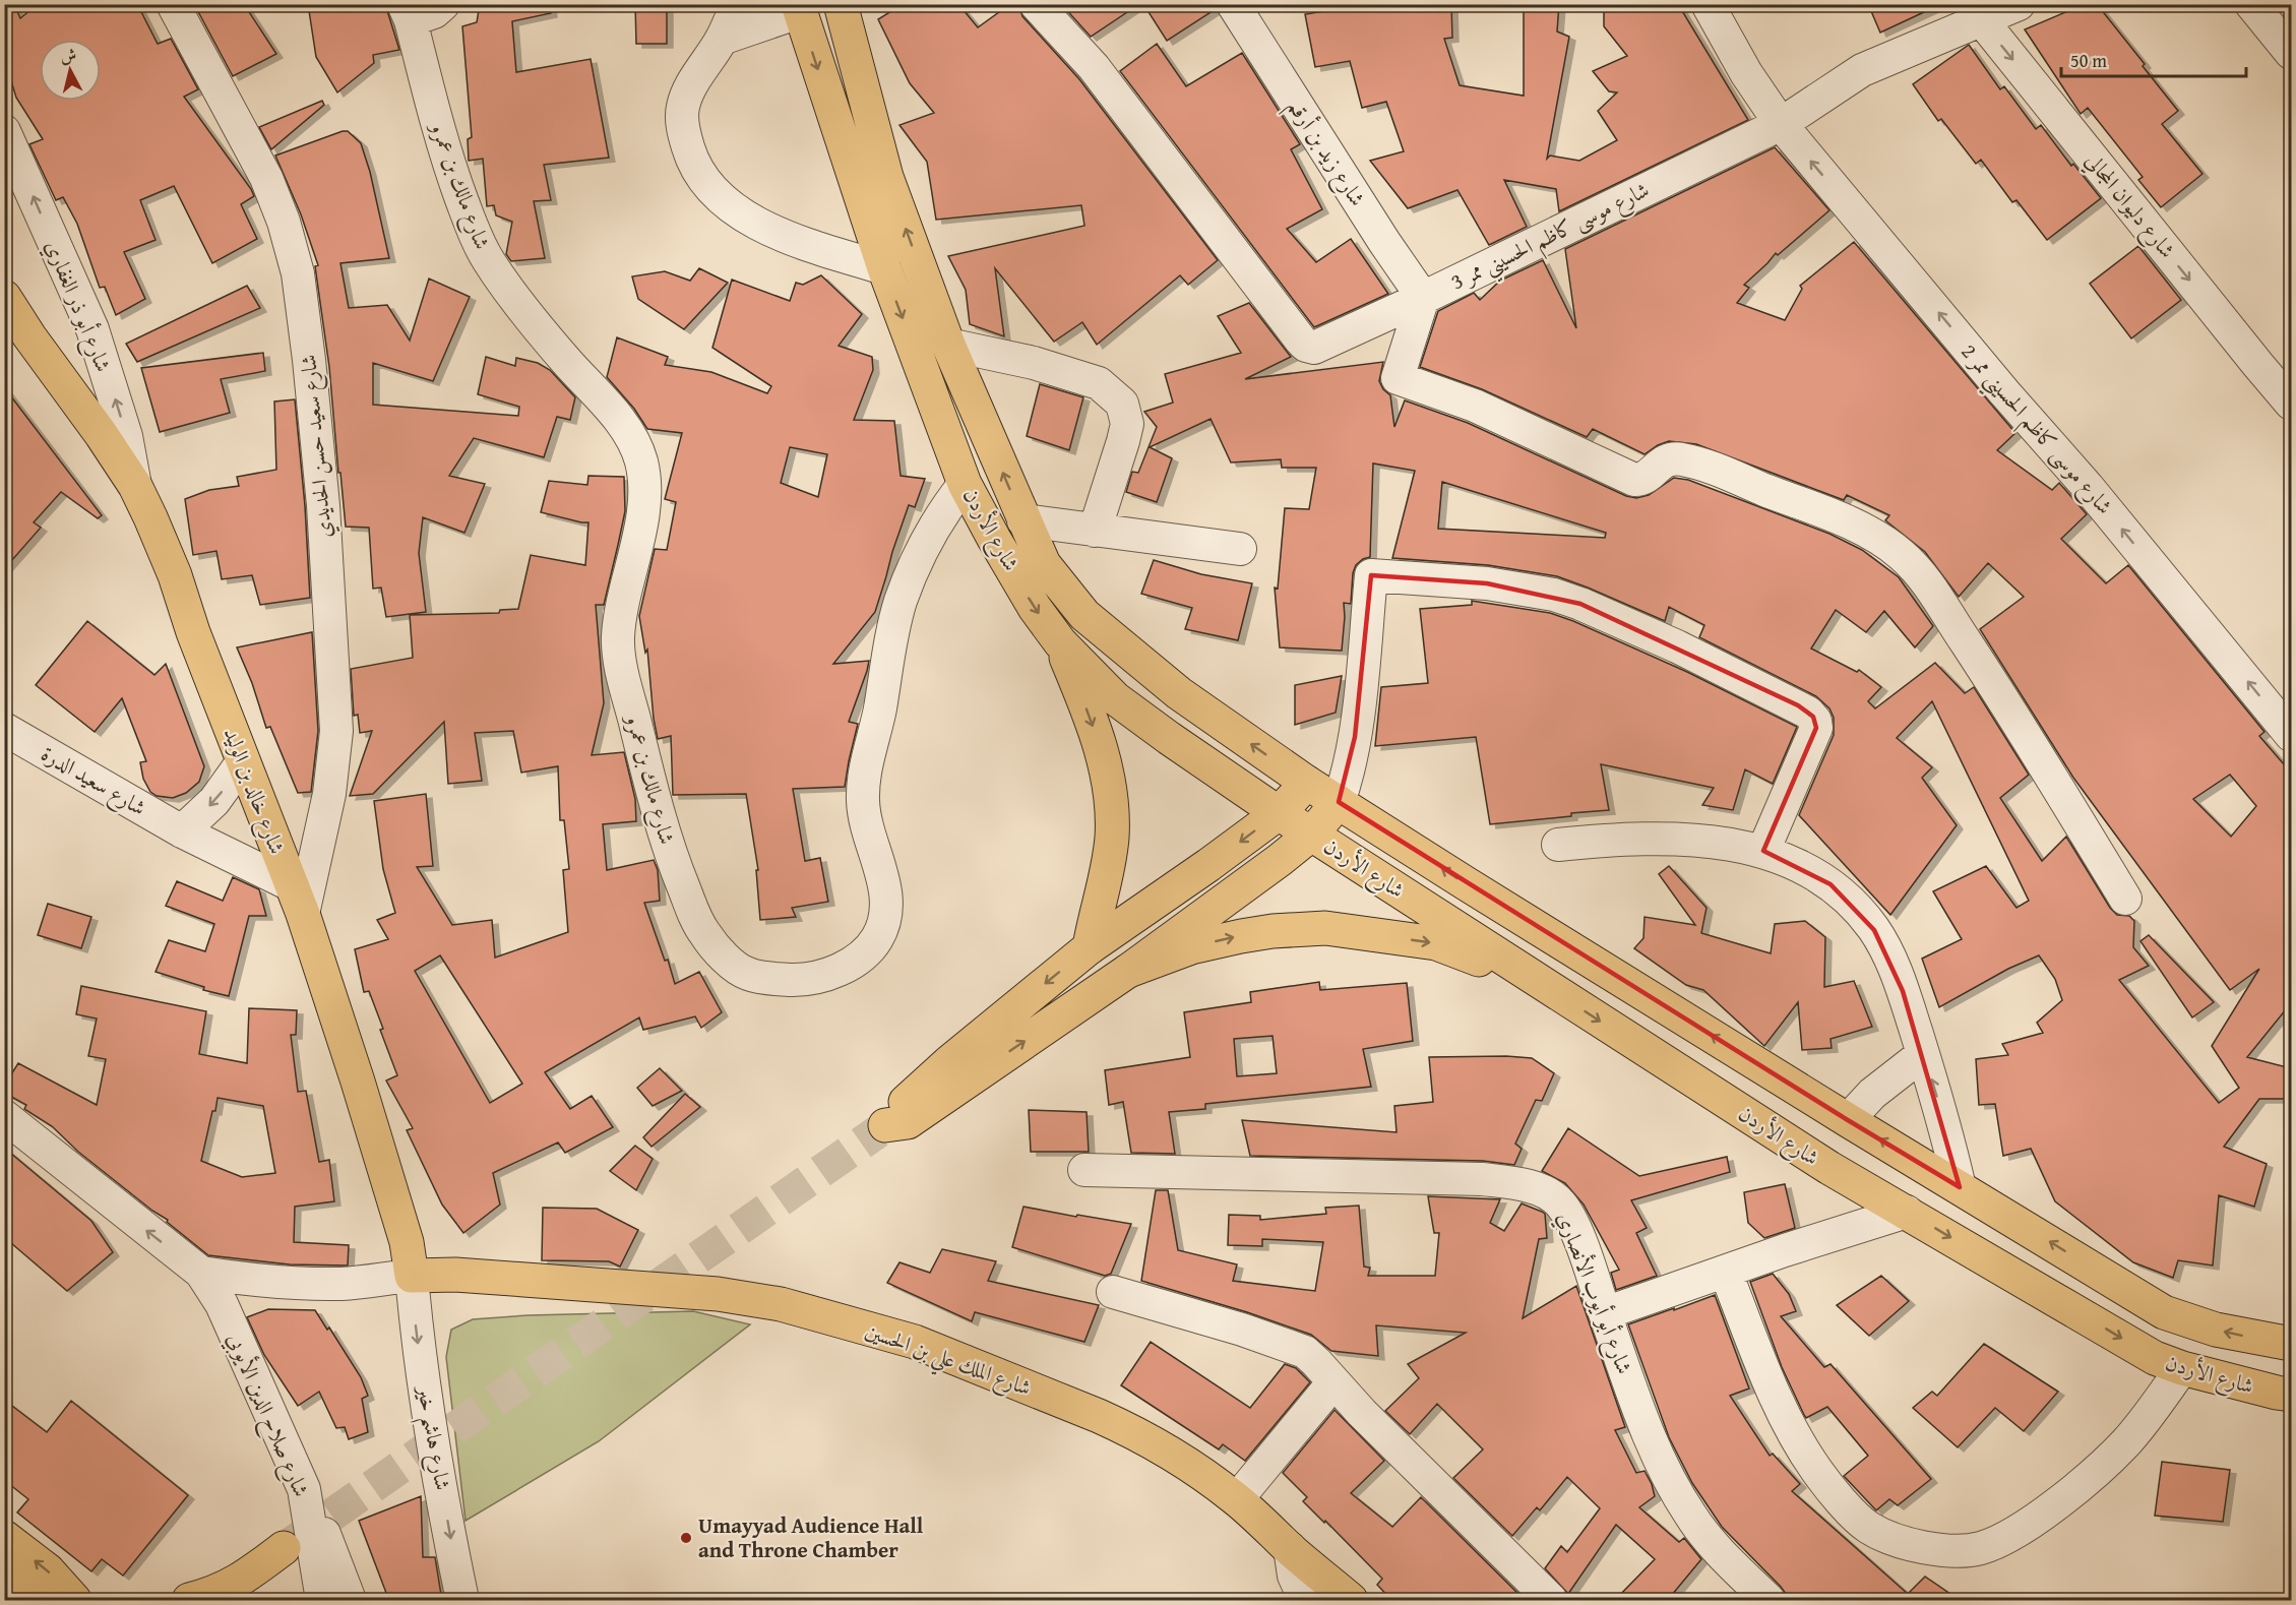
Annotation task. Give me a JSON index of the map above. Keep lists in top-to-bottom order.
{
  "streets": {
    "main road": ["شارع الأردن", "شارع خالد بن الوليد", "شارع الملك علي بن الحسين"],
    "street": [
      "شارع زيد بن أرقم",
      "شارع مالك بن عمرو",
      "شارع دليوان المجالي",
      "شارع موسى كاظم الحسيني ممر 3",
      "شارع أبو ذر الغفاري",
      "شارع موسى كاظم الحسيني ممر 2",
      "شارع سعيد حسن الحديدي",
      "شارع سعيد الدرة",
      "شارع أبو أيوب الأنصاري",
      "شارع صلاح الدين الأيوبي",
      "شارع هاشم خير"
    ]
  },
  "crossings": [
    ["شارع زيد بن أرقم", "شارع موسى كاظم الحسيني ممر 3"],
    ["شارع مالك بن عمرو", "شارع الأردن"],
    ["شارع دليوان المجالي", "شارع موسى كاظم الحسيني ممر 3"],
    ["شارع موسى كاظم الحسيني ممر 3", "شارع موسى كاظم الحسيني ممر 2"],
    ["شارع أبو ذر الغفاري", "شارع خالد بن الوليد"],
    ["شارع سعيد حسن الحديدي", "شارع سعيد الدرة"],
    ["شارع سعيد حسن الحديدي", "شارع خالد بن الوليد"],
    ["شارع سعيد الدرة", "شارع خالد بن الوليد"],
    ["شارع خالد بن الوليد", "شارع الملك علي بن الحسين"],
    ["شارع خالد بن الوليد", "شارع هاشم خير"],
    ["شارع الملك علي بن الحسين", "شارع هاشم خير"]
  ],
  "one_way": [
    "شارع دليوان المجالي",
    "شارع أبو ذر الغفاري",
    "شارع موسى كاظم الحسيني ممر 2",
    "شارع صلاح الدين الأيوبي"
  ],
  "places": ["Umayyad Audience Hall and Throne Chamber"],
  "scale_bar": "50 m",
  "north": "top"
}
